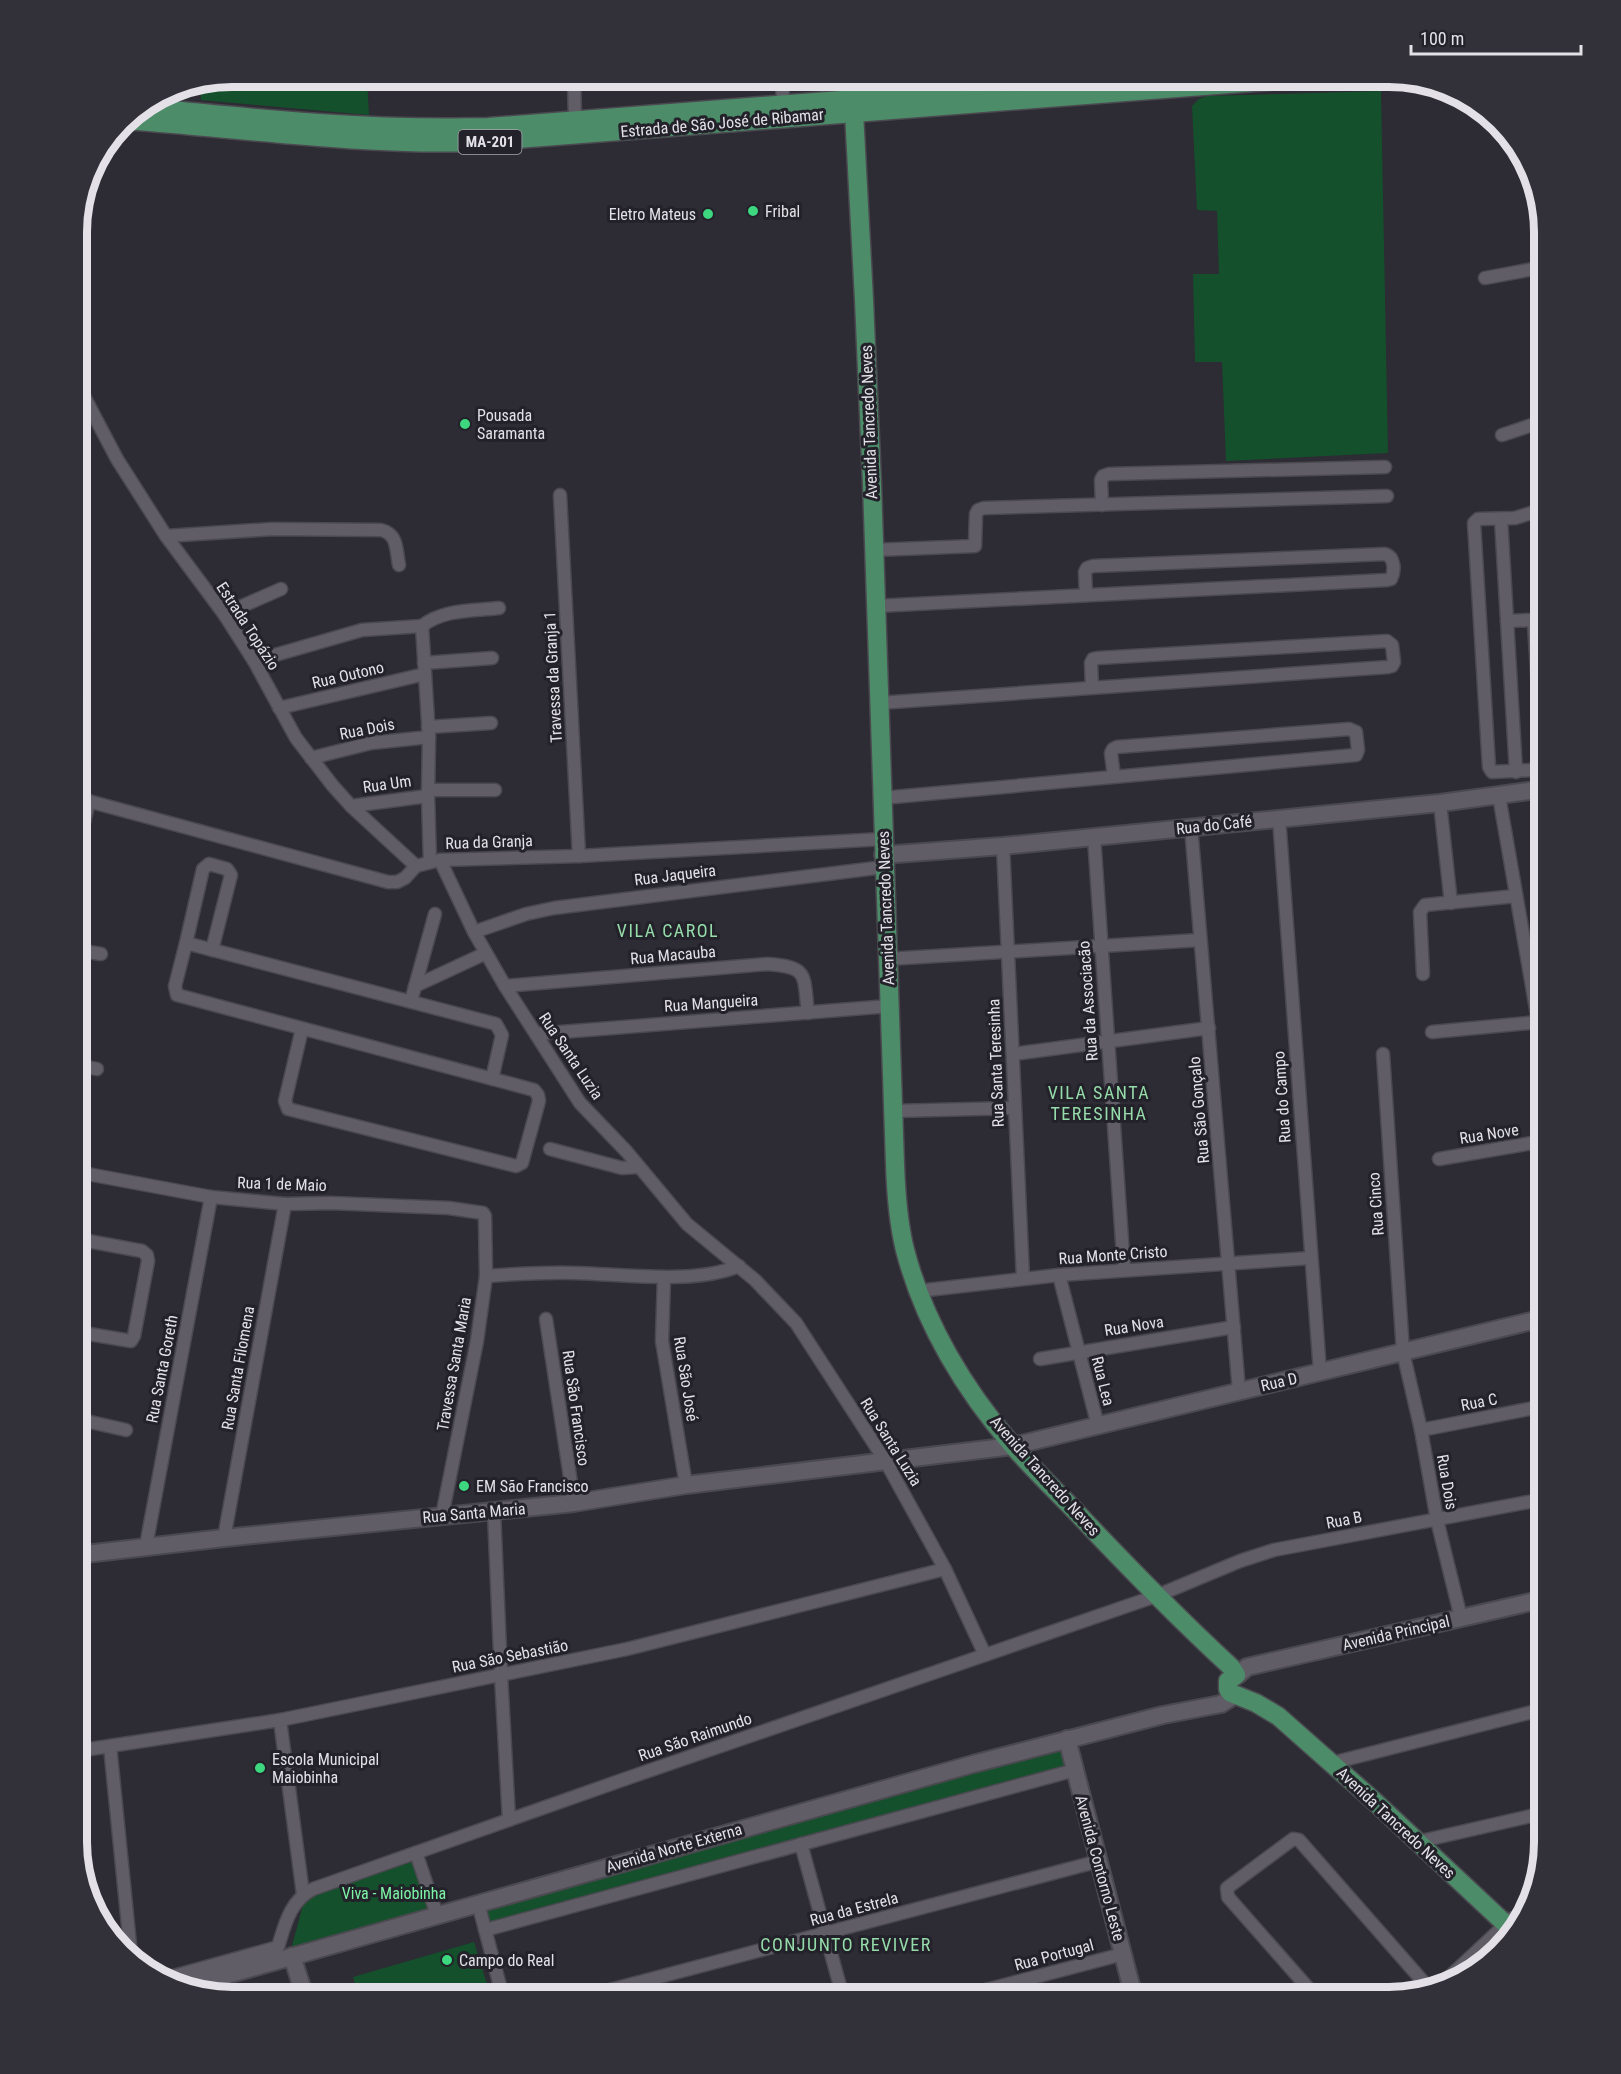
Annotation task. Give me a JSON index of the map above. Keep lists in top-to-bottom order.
{
  "streets": {
    "main road": ["Estrada de São José de Ribamar", "MA-201", "Avenida Tancredo Neves"],
    "street": [
      "Estrada Topázio",
      "Rua Outono",
      "Travessa da Granja 1",
      "Rua Dois",
      "Rua Um",
      "Rua do Café",
      "Rua da Granja",
      "Rua Jaqueira",
      "Rua Macauba",
      "Rua da Associacão",
      "Rua Mangueira",
      "Rua Santa Luzia",
      "Rua Santa Teresinha",
      "Rua do Campo",
      "Rua São Gonçalo",
      "Rua Nove",
      "Rua 1 de Maio",
      "Rua Cinco",
      "Rua Monte Cristo",
      "Rua Nova",
      "Travessa Santa Maria",
      "Rua Santa Filomena",
      "Rua Santa Goreth",
      "Rua São José",
      "Rua Lea",
      "Rua D",
      "Rua C",
      "Rua São Francisco",
      "Rua Santa Maria",
      "Rua B",
      "Avenida Principal",
      "Rua São Sebastião",
      "Rua São Raimundo",
      "Avenida Norte Externa",
      "Avenida Contorno Leste",
      "Rua da Estrela",
      "Rua Portugal"
    ]
  },
  "crossings": [
    ["Estrada de São José de Ribamar", "Avenida Tancredo Neves"],
    ["Avenida Tancredo Neves", "Rua do Café"],
    ["Avenida Tancredo Neves", "Rua da Granja"],
    ["Avenida Tancredo Neves", "Rua Jaqueira"],
    ["Avenida Tancredo Neves", "Rua Mangueira"],
    ["Avenida Tancredo Neves", "Rua Monte Cristo"],
    ["Avenida Tancredo Neves", "Rua D"],
    ["Avenida Tancredo Neves", "Rua Santa Maria"],
    ["Avenida Tancredo Neves", "Rua B"],
    ["Avenida Tancredo Neves", "Avenida Principal"],
    ["Avenida Tancredo Neves", "Rua São Raimundo"],
    ["Avenida Tancredo Neves", "Avenida Norte Externa"],
    ["Estrada Topázio", "Rua Outono"],
    ["Estrada Topázio", "Rua Dois"],
    ["Estrada Topázio", "Rua Um"],
    ["Estrada Topázio", "Rua da Granja"],
    ["Travessa da Granja 1", "Rua da Granja"],
    ["Rua Dois", "Rua Cinco"],
    ["Rua Dois", "Rua D"],
    ["Rua Dois", "Rua C"],
    ["Rua Dois", "Rua B"],
    ["Rua Dois", "Avenida Principal"],
    ["Rua do Café", "Rua da Granja"],
    ["Rua do Café", "Rua Jaqueira"],
    ["Rua do Café", "Rua da Associacão"],
    ["Rua do Café", "Rua Santa Teresinha"],
    ["Rua do Café", "Rua do Campo"],
    ["Rua do Café", "Rua São Gonçalo"],
    ["Rua da Granja", "Rua Jaqueira"],
    ["Rua da Granja", "Rua Santa Luzia"],
    ["Rua Jaqueira", "Rua Santa Luzia"],
    ["Rua Macauba", "Rua Mangueira"],
    ["Rua Macauba", "Rua Santa Luzia"],
    ["Rua da Associacão", "Rua Monte Cristo"],
    ["Rua Mangueira", "Rua Santa Luzia"],
    ["Rua Santa Luzia", "Rua Santa Maria"],
    ["Rua Santa Luzia", "Rua São Sebastião"],
    ["Rua Santa Luzia", "Rua São Raimundo"],
    ["Rua Santa Teresinha", "Rua Monte Cristo"],
    ["Rua do Campo", "Rua Monte Cristo"],
    ["Rua do Campo", "Rua D"],
    ["Rua São Gonçalo", "Rua Monte Cristo"],
    ["Rua São Gonçalo", "Rua Nova"],
    ["Rua São Gonçalo", "Rua D"],
    ["Rua 1 de Maio", "Travessa Santa Maria"],
    ["Rua 1 de Maio", "Rua Santa Filomena"],
    ["Rua 1 de Maio", "Rua Santa Goreth"],
    ["Rua Cinco", "Rua D"],
    ["Rua Monte Cristo", "Rua Lea"],
    ["Rua Nova", "Rua Lea"],
    ["Travessa Santa Maria", "Rua Santa Maria"],
    ["Rua Santa Filomena", "Rua Santa Maria"],
    ["Rua Santa Goreth", "Rua Santa Maria"],
    ["Rua São José", "Rua Santa Maria"],
    ["Rua Lea", "Rua D"],
    ["Rua D", "Rua Santa Maria"],
    ["Rua São Francisco", "Rua Santa Maria"],
    ["Rua B", "Rua São Raimundo"],
    ["Avenida Principal", "Avenida Norte Externa"],
    ["Avenida Norte Externa", "Avenida Contorno Leste"],
    ["Avenida Contorno Leste", "Rua da Estrela"],
    ["Avenida Contorno Leste", "Rua Portugal"]
  ],
  "districts": ["VILA CAROL", "VILA SANTA TERESINHA", "CONJUNTO REVIVER"],
  "parks": ["Viva - Maiobinha"],
  "places": [
    "Fribal",
    "Eletro Mateus",
    "Pousada Saramanta",
    "EM São Francisco",
    "Escola Municipal Maiobinha",
    "Campo do Real"
  ],
  "scale_bar": "100 m"
}
